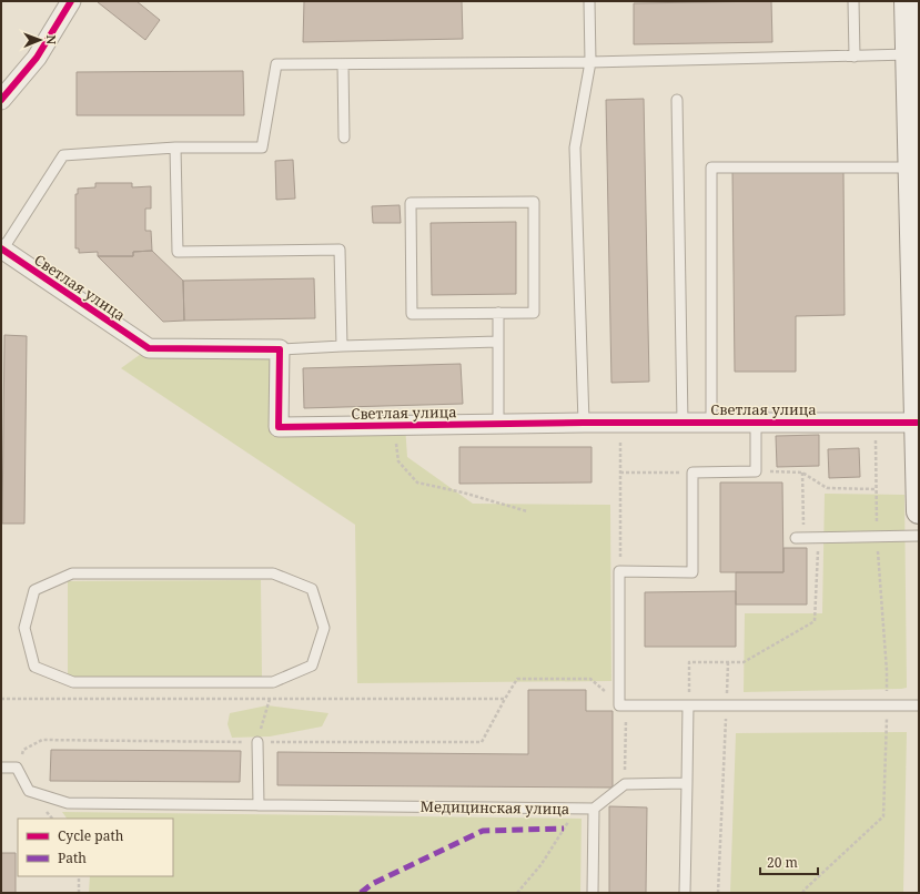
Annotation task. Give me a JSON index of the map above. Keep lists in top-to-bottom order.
{
  "streets": {
    "street": ["Светлая улица"],
    "lane": ["Медицинская улица"]
  },
  "legend": ["Cycle path", "Path"],
  "scale_bar": "20 m",
  "north": "right"
}
